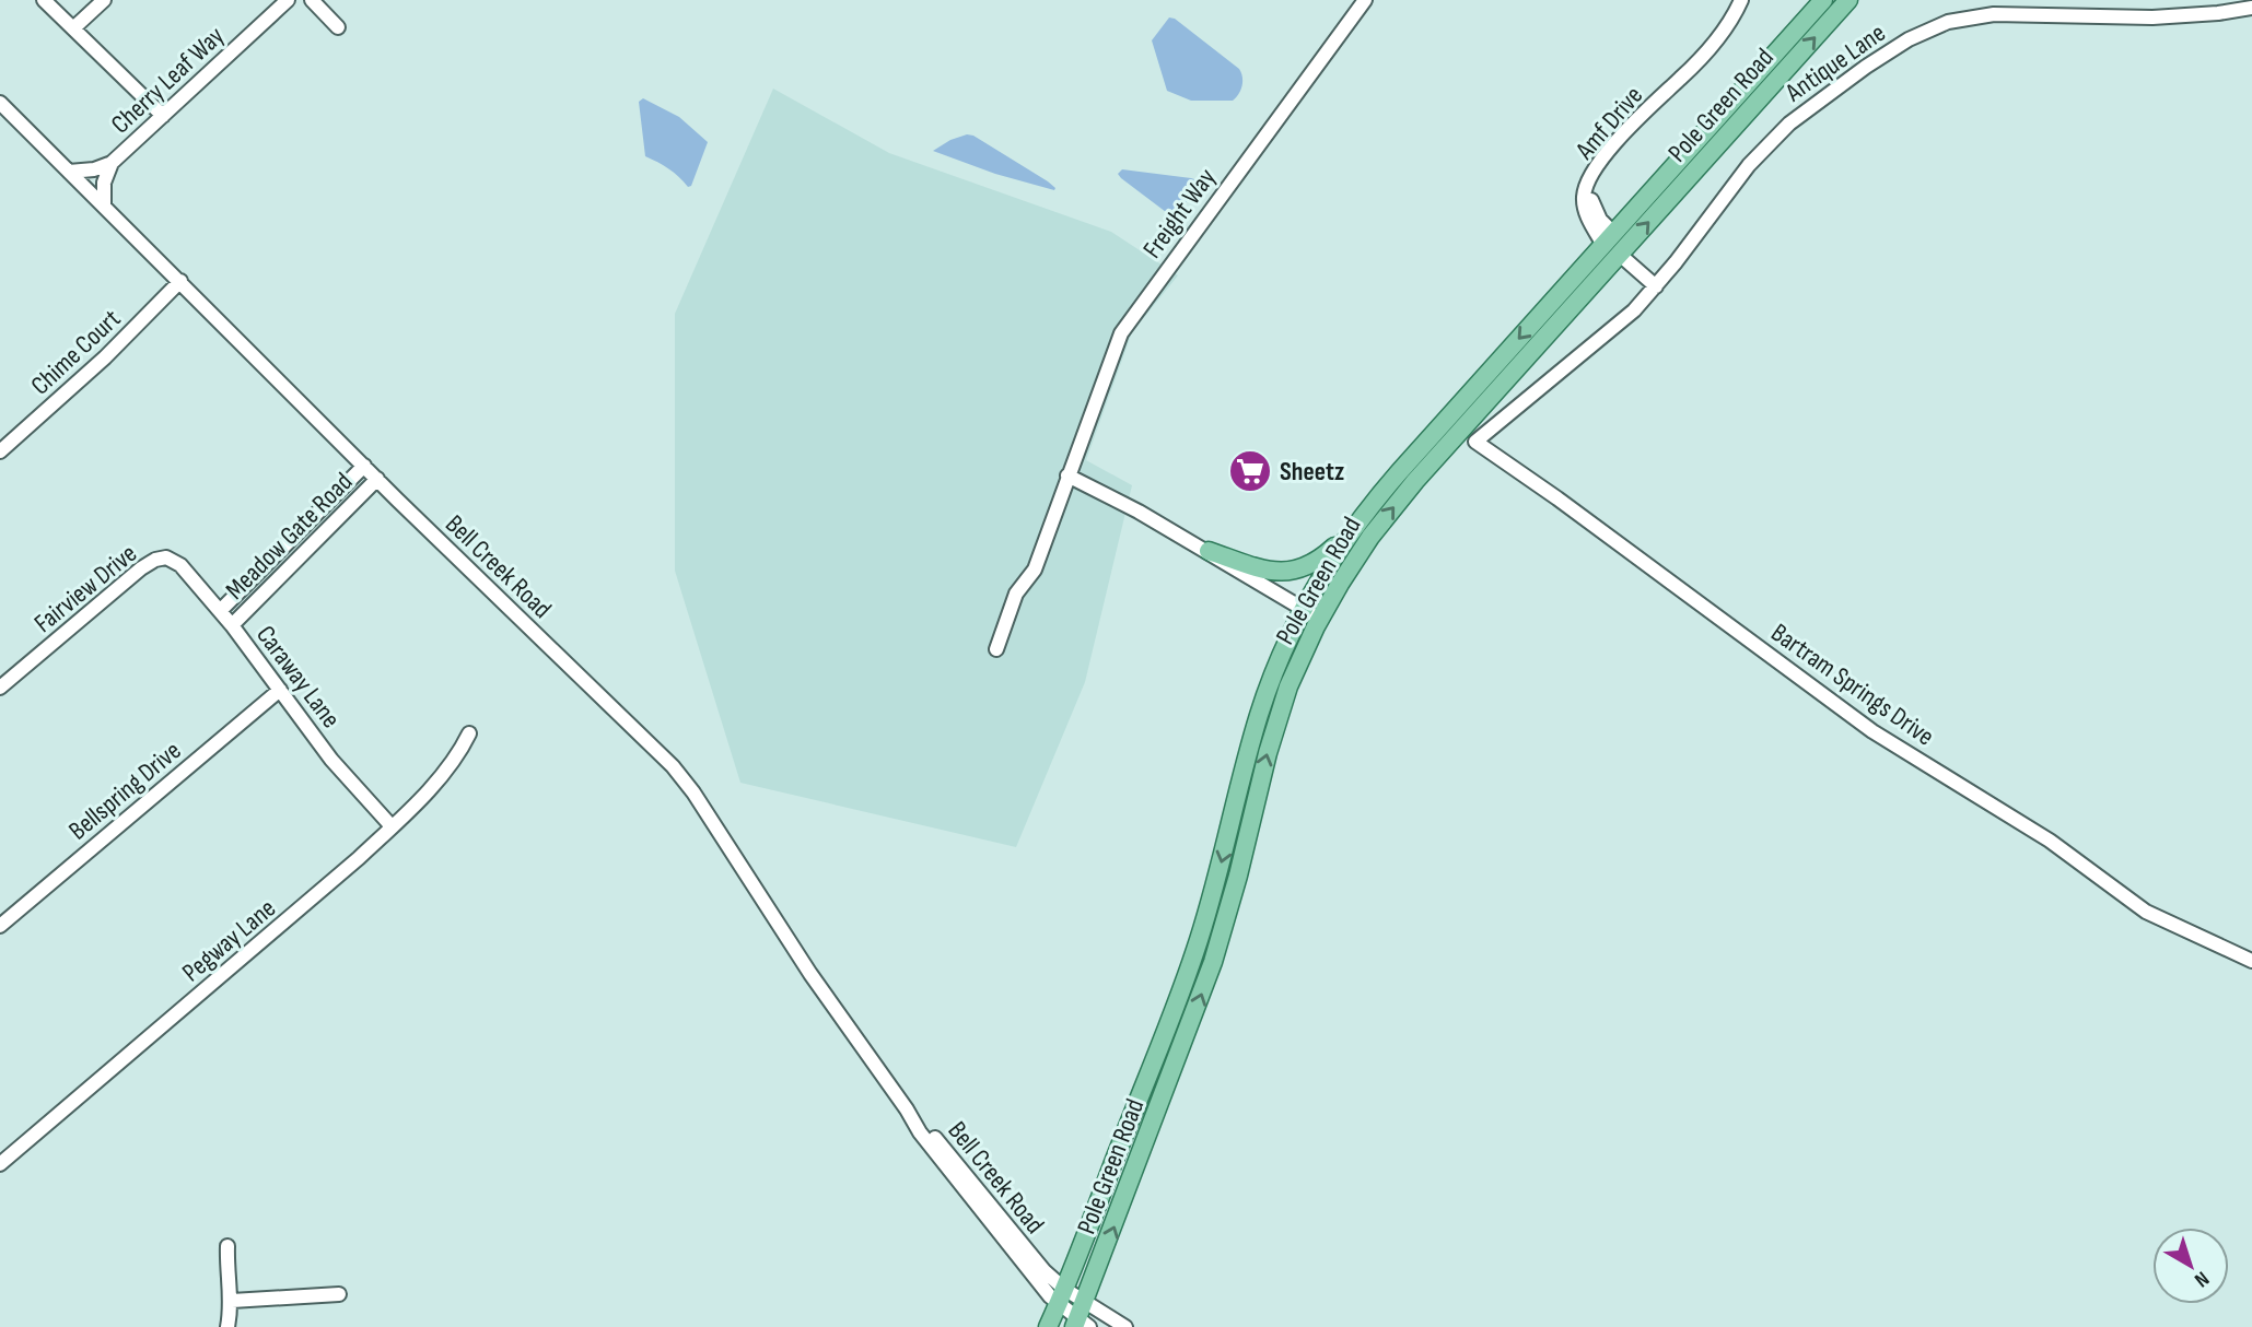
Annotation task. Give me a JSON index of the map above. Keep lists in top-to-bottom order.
{
  "streets": {
    "main road": ["Pole Green Road"],
    "street": [
      "Antique Lane",
      "Cherry Leaf Way",
      "Amf Drive",
      "Freight Way",
      "Chime Court",
      "Meadow Gate Road",
      "Bell Creek Road",
      "Fairview Drive",
      "Caraway Lane",
      "Bartram Springs Drive",
      "Bellspring Drive",
      "Pegway Lane"
    ]
  },
  "crossings": [
    ["Antique Lane", "Bartram Springs Drive"],
    ["Cherry Leaf Way", "Bell Creek Road"],
    ["Pole Green Road", "Amf Drive"],
    ["Pole Green Road", "Bell Creek Road"],
    ["Chime Court", "Bell Creek Road"],
    ["Meadow Gate Road", "Bell Creek Road"],
    ["Meadow Gate Road", "Caraway Lane"],
    ["Fairview Drive", "Caraway Lane"],
    ["Caraway Lane", "Bellspring Drive"],
    ["Caraway Lane", "Pegway Lane"]
  ],
  "places": {
    "supermarket": ["Sheetz"]
  },
  "north": "bottom right"
}
